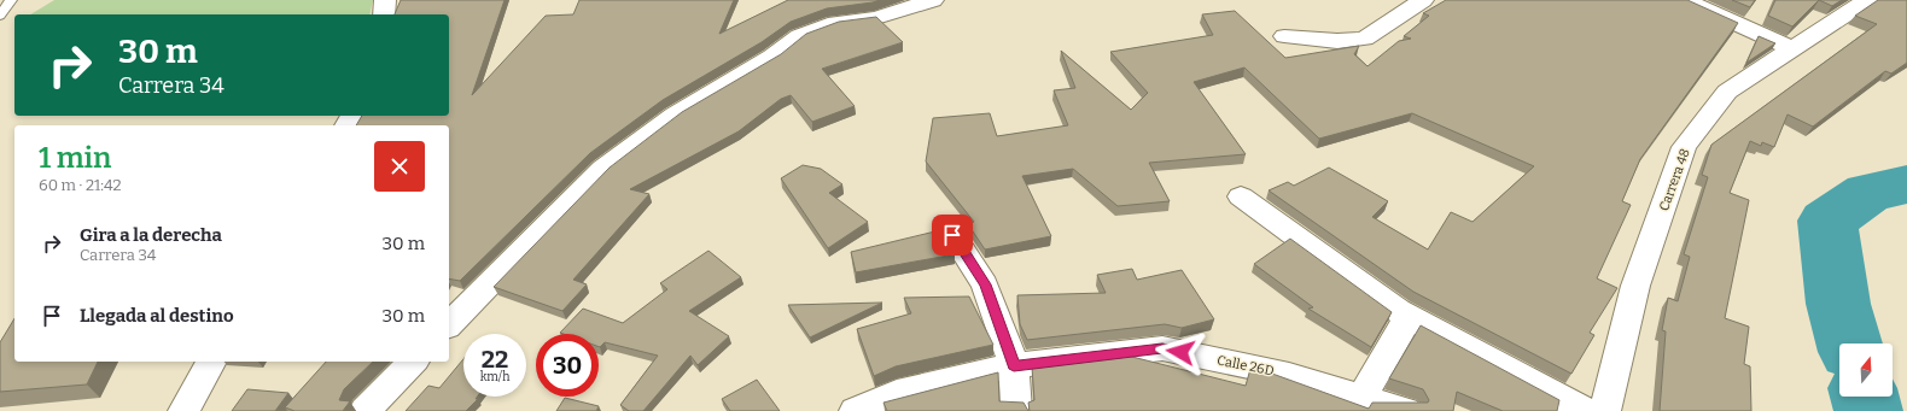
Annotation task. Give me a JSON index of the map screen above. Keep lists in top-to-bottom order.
{
  "streets": {
    "street": ["Carrera 48", "Calle 26D"]
  },
  "north": "top",
  "page": {
    "turn": ["30 m", "Carrera 34"],
    "heading": ["1 min", "60 m · 21:42"],
    "list": [
      {
        "name": "Gira a la derecha",
        "note": "Carrera 34",
        "value": "30 m"
      },
      {
        "name": "Llegada al destino",
        "value": "30 m"
      }
    ],
    "speed": "22 km/h",
    "limit": "30"
  }
}
